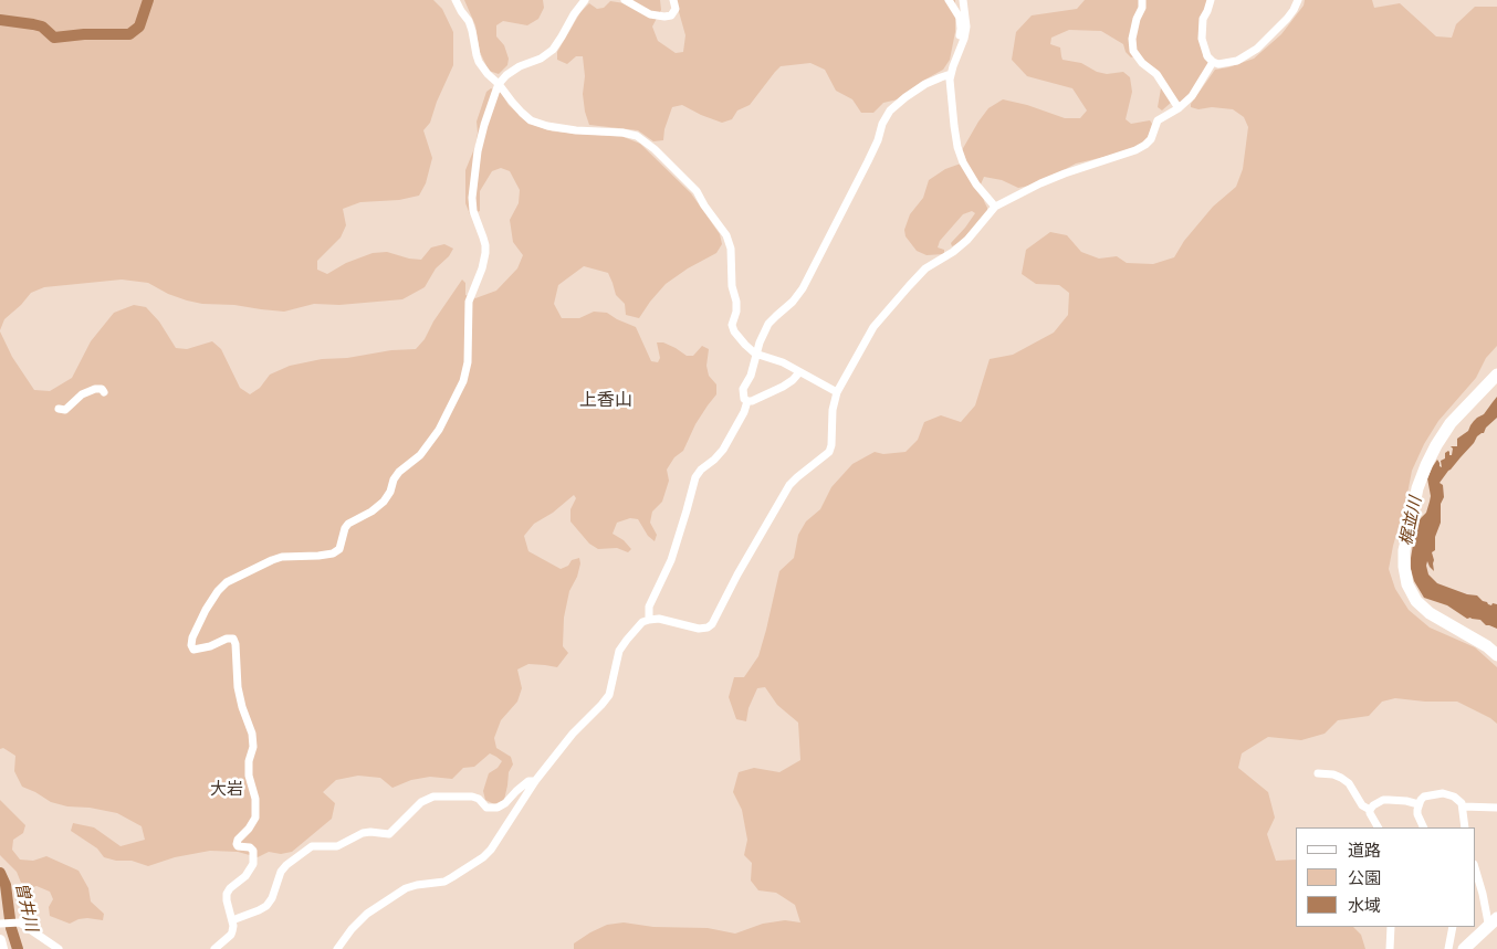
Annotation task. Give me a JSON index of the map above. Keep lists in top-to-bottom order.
{
  "districts": ["上香山", "大岩"],
  "water": ["梶並川", "曽井川"],
  "legend": ["道路", "公園", "水域"]
}
